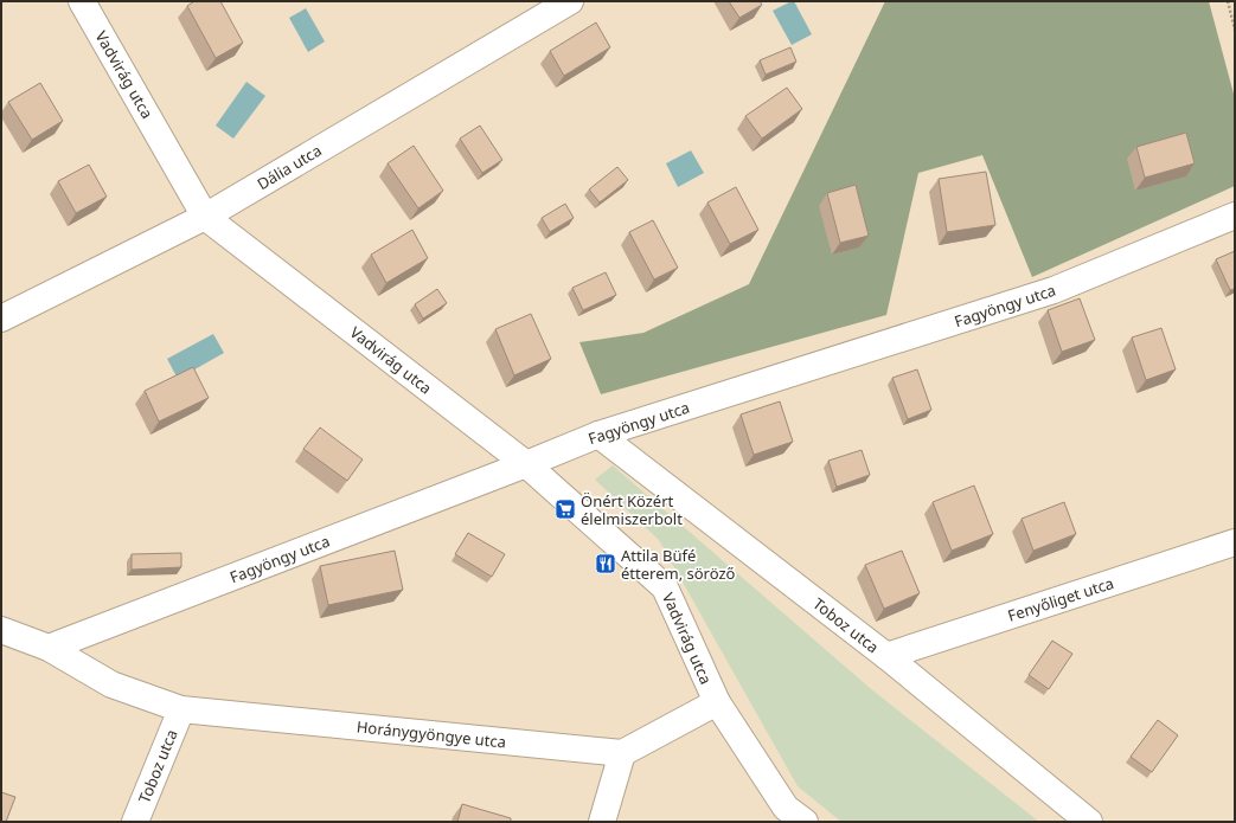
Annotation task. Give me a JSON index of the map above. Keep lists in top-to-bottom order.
{
  "streets": {
    "street": [
      "Vadvirág utca",
      "Dália utca",
      "Fagyöngy utca",
      "Fenyőliget utca",
      "Toboz utca",
      "Horánygyöngye utca"
    ]
  },
  "crossings": [
    ["Vadvirág utca", "Dália utca"],
    ["Vadvirág utca", "Fagyöngy utca"],
    ["Fagyöngy utca", "Toboz utca"],
    ["Fagyöngy utca", "Horánygyöngye utca"],
    ["Fenyőliget utca", "Toboz utca"],
    ["Toboz utca", "Horánygyöngye utca"]
  ],
  "places": {
    "supermarket": ["Önért Közért élelmiszerbolt"],
    "restaurant": ["Attila Büfé étterem, söröző"]
  }
}
